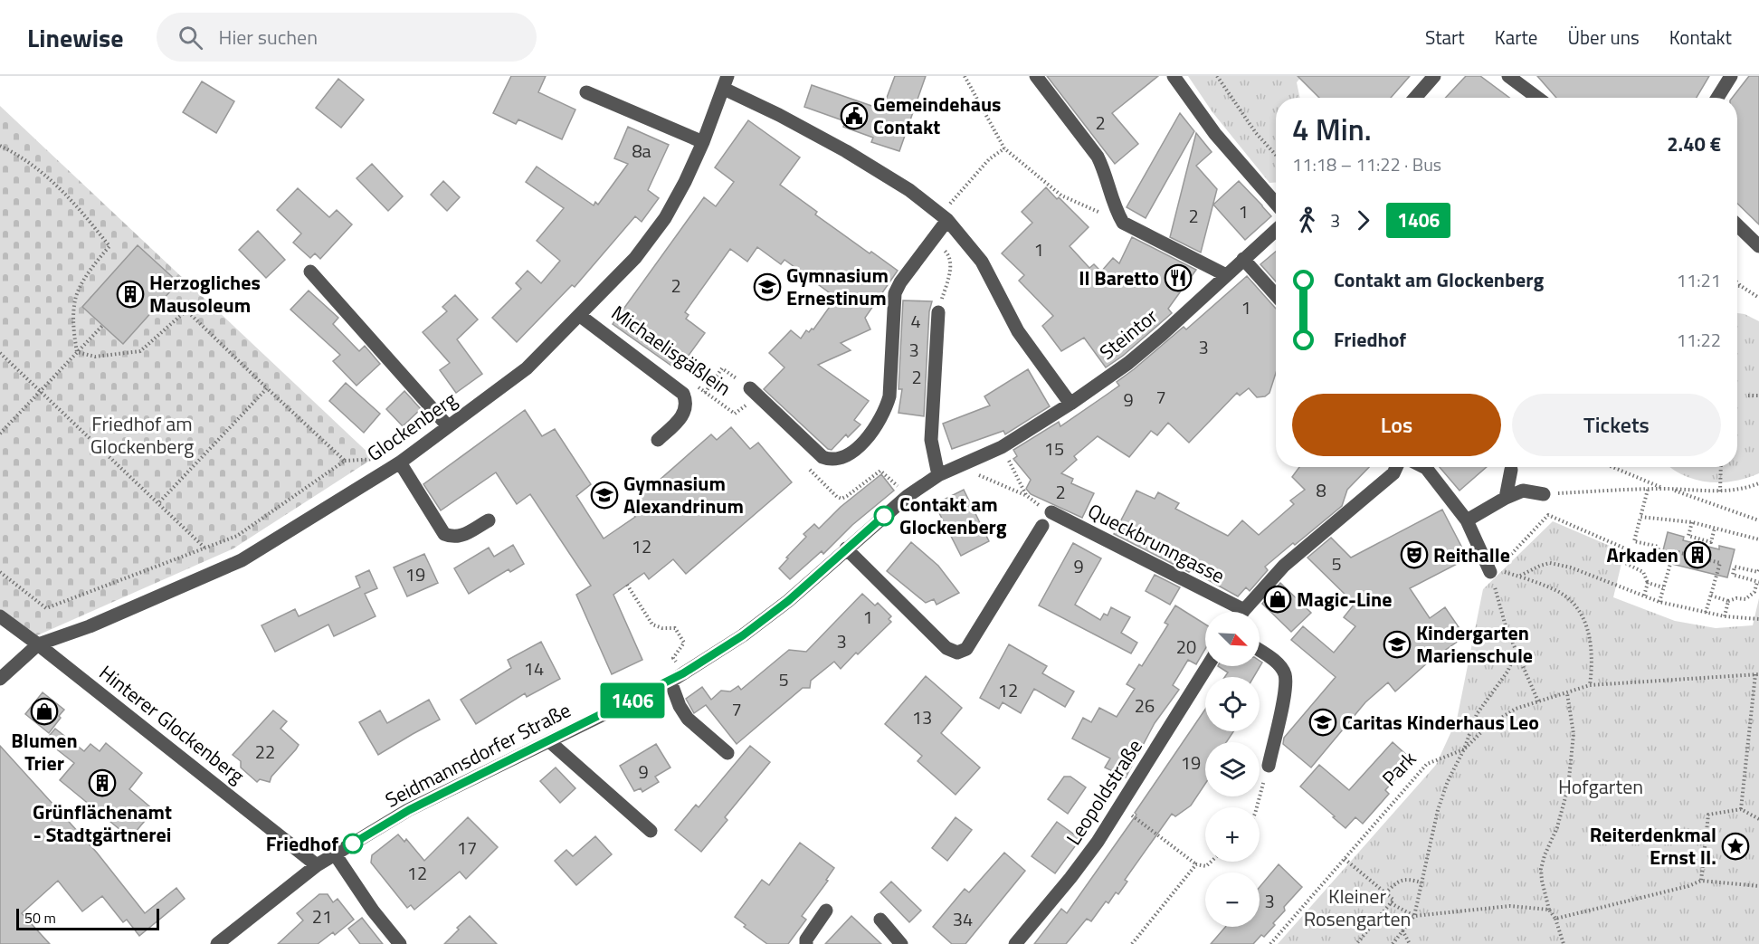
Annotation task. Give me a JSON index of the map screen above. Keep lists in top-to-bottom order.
{
  "streets": {
    "street": [
      "Steintor",
      "Glockenberg",
      "Queckbrunngasse",
      "Hinterer Glockenberg",
      "Seidmannsdorfer Straße",
      "Leopoldstraße"
    ],
    "path": ["Michaelisgäßlein", "Park"]
  },
  "crossings": [
    ["Steintor", "Seidmannsdorfer Straße"],
    ["Glockenberg", "Hinterer Glockenberg"],
    ["Hinterer Glockenberg", "Seidmannsdorfer Straße"]
  ],
  "parks": ["Friedhof am Glockenberg", "Hofgarten", "Kleiner Rosengarten"],
  "places": {
    "public building": ["Gemeindehaus Contakt"],
    "restaurant": ["Il Baretto"],
    "school or university": [
      "Gymnasium Ernestinum",
      "Gymnasium Alexandrinum",
      "Kindergarten Marienschule",
      "Caritas Kinderhaus Leo"
    ],
    "building": ["Herzogliches Mausoleum", "Arkaden", "Grünflächenamt - Stadtgärtnerei"],
    "other": ["Contakt am Glockenberg", "Friedhof"],
    "theatre": ["Reithalle"],
    "shop": ["Magic-Line", "Blumen Trier"],
    "place": ["Reiterdenkmal Ernst II."]
  },
  "lines": ["bus line 1406"],
  "house_numbers": [
    "2",
    "8a",
    "1",
    "2",
    "1",
    "2",
    "1",
    "4",
    "3",
    "3",
    "2",
    "7",
    "9",
    "15",
    "8",
    "2",
    "12",
    "5",
    "9",
    "19",
    "1",
    "3",
    "20",
    "14",
    "5",
    "12",
    "26",
    "7",
    "13",
    "22",
    "19",
    "9",
    "17",
    "12",
    "3",
    "21",
    "34"
  ],
  "scale_bar": "50 m",
  "north": "bottom right",
  "page": {
    "header": "Linewise",
    "search": "Hier suchen",
    "nav": [
      "Start",
      "Karte",
      "Über uns",
      "Kontakt"
    ],
    "on_map": "1406",
    "heading": ["4 Min.", "11:18 – 11:22 · Bus", "2.40 €"],
    "legs": ["3", "1406"],
    "list": [
      {
        "name": "Contakt am Glockenberg",
        "value": "11:21"
      },
      {
        "name": "Friedhof",
        "value": "11:22"
      }
    ],
    "buttons": ["Los", "Tickets"],
    "map_buttons": ["+", "−"],
    "scale": "50 m"
  }
}
